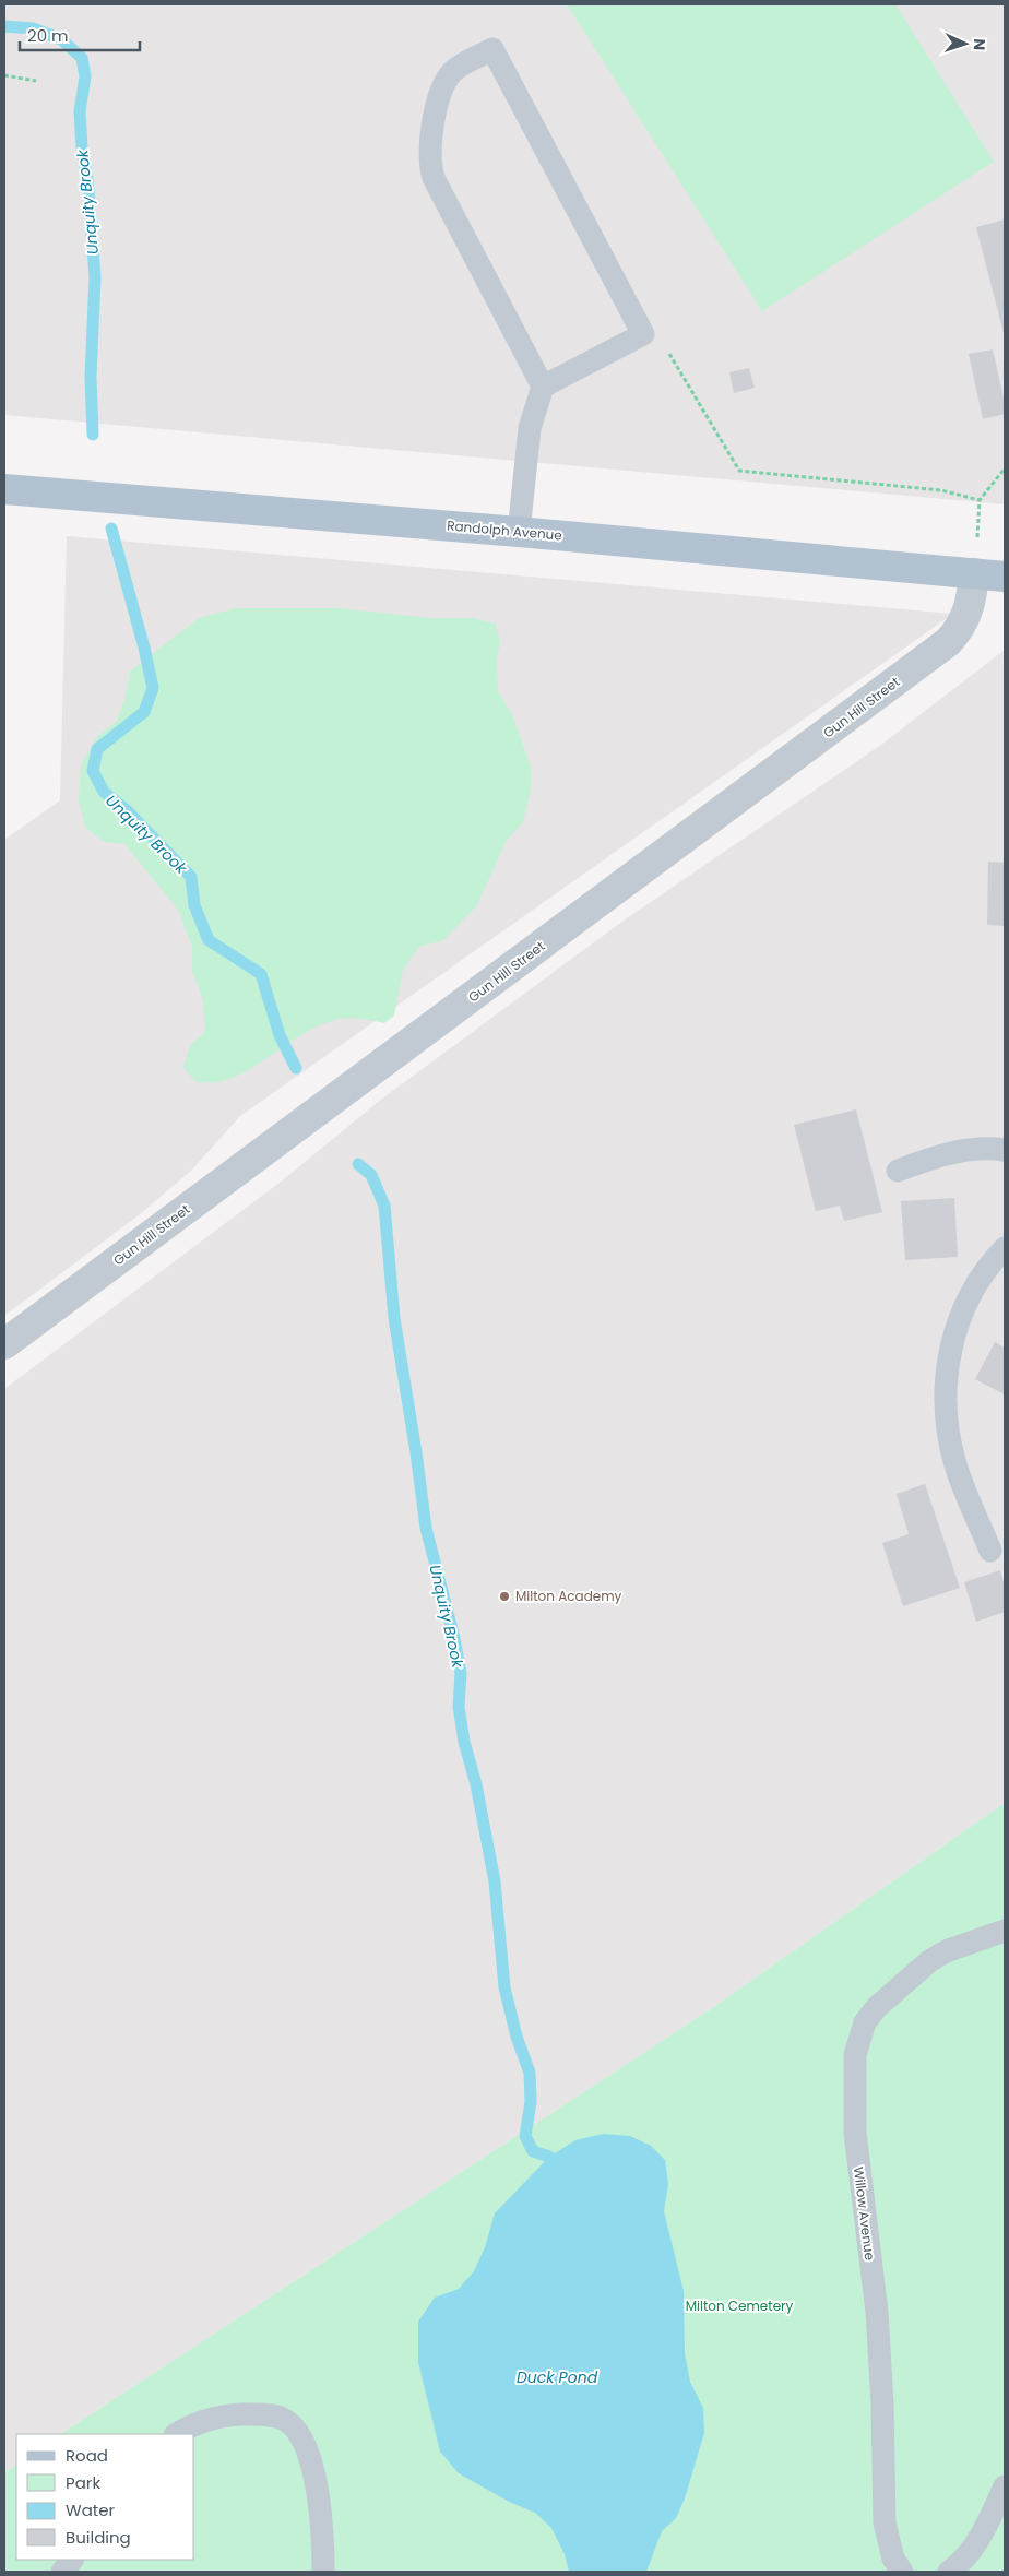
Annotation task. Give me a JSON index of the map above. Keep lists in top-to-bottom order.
{
  "streets": {
    "main road": ["Randolph Avenue"],
    "street": ["Gun Hill Street"],
    "lane": ["Willow Avenue"]
  },
  "crossings": [
    ["Randolph Avenue", "Gun Hill Street"]
  ],
  "water": ["Unquity Brook", "Duck Pond"],
  "parks": ["Milton Cemetery"],
  "places": ["Milton Academy"],
  "legend": [
    "Road",
    "Park",
    "Water",
    "Building"
  ],
  "scale_bar": "20 m",
  "north": "right"
}
